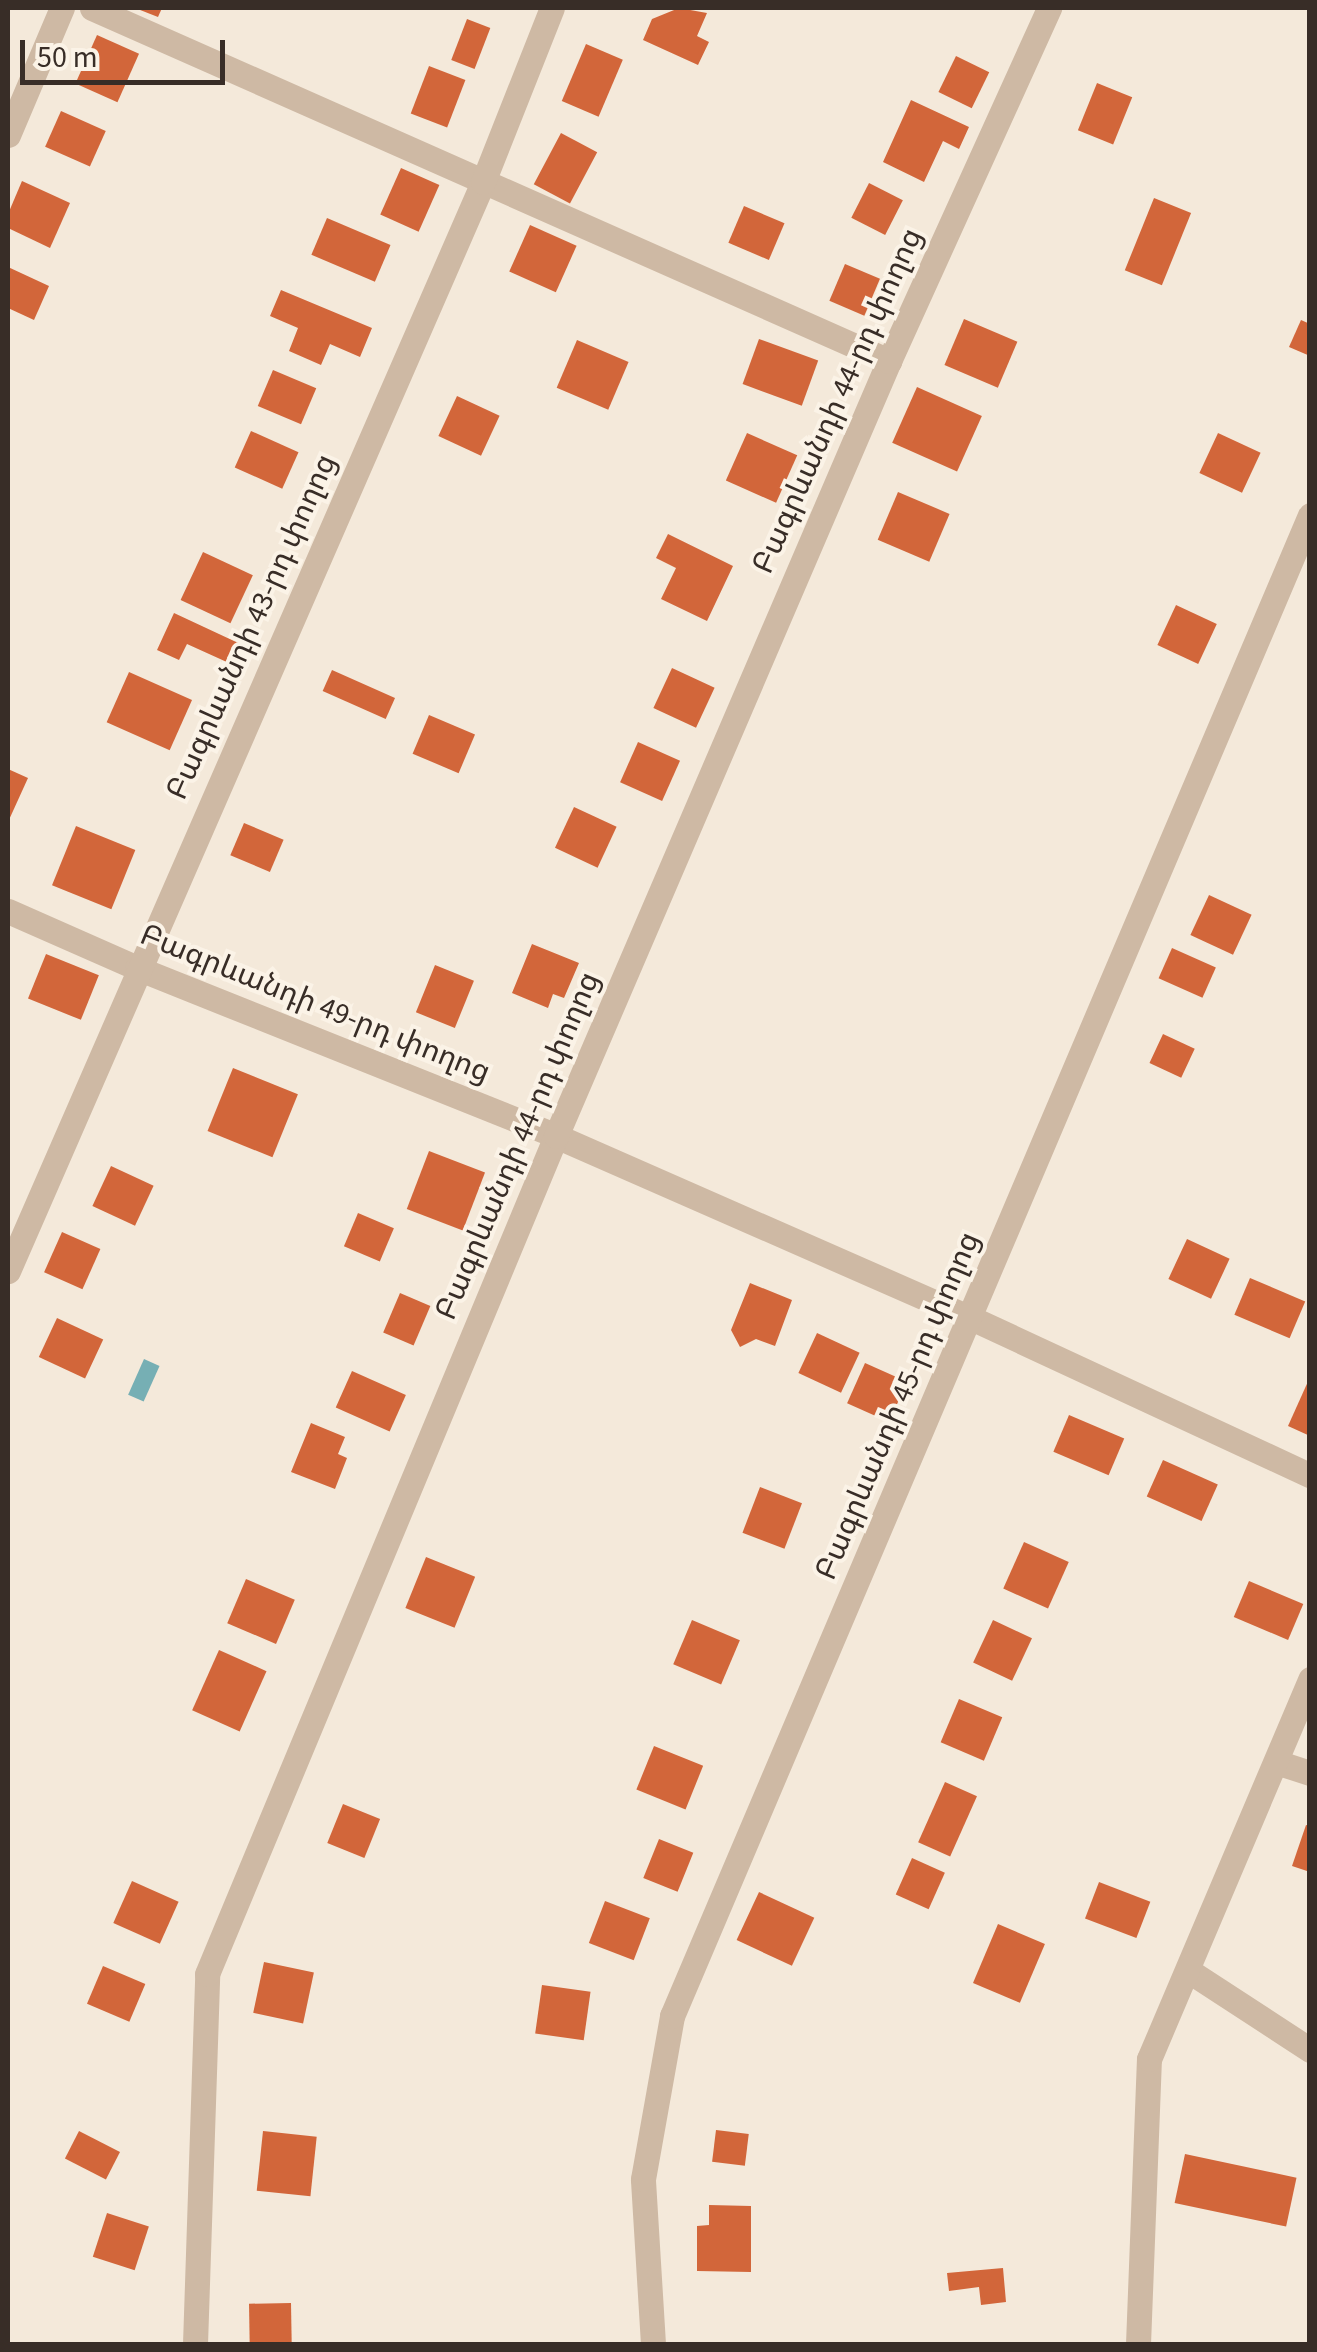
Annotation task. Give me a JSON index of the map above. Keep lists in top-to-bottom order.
{
  "streets": {
    "street": [
      "Բագրևանդի 44-րդ փողոց",
      "Բագրևանդի 43-րդ փողոց",
      "Բագրևանդի 49-րդ փողոց",
      "Բագրևանդի 45-րդ փողոց"
    ]
  },
  "crossings": [
    ["Բագրևանդի 44-րդ փողոց", "Բագրևանդի 49-րդ փողոց"],
    ["Բագրևանդի 43-րդ փողոց", "Բագրևանդի 49-րդ փողոց"],
    ["Բագրևանդի 49-րդ փողոց", "Բագրևանդի 45-րդ փողոց"]
  ],
  "scale_bar": "50 m"
}
